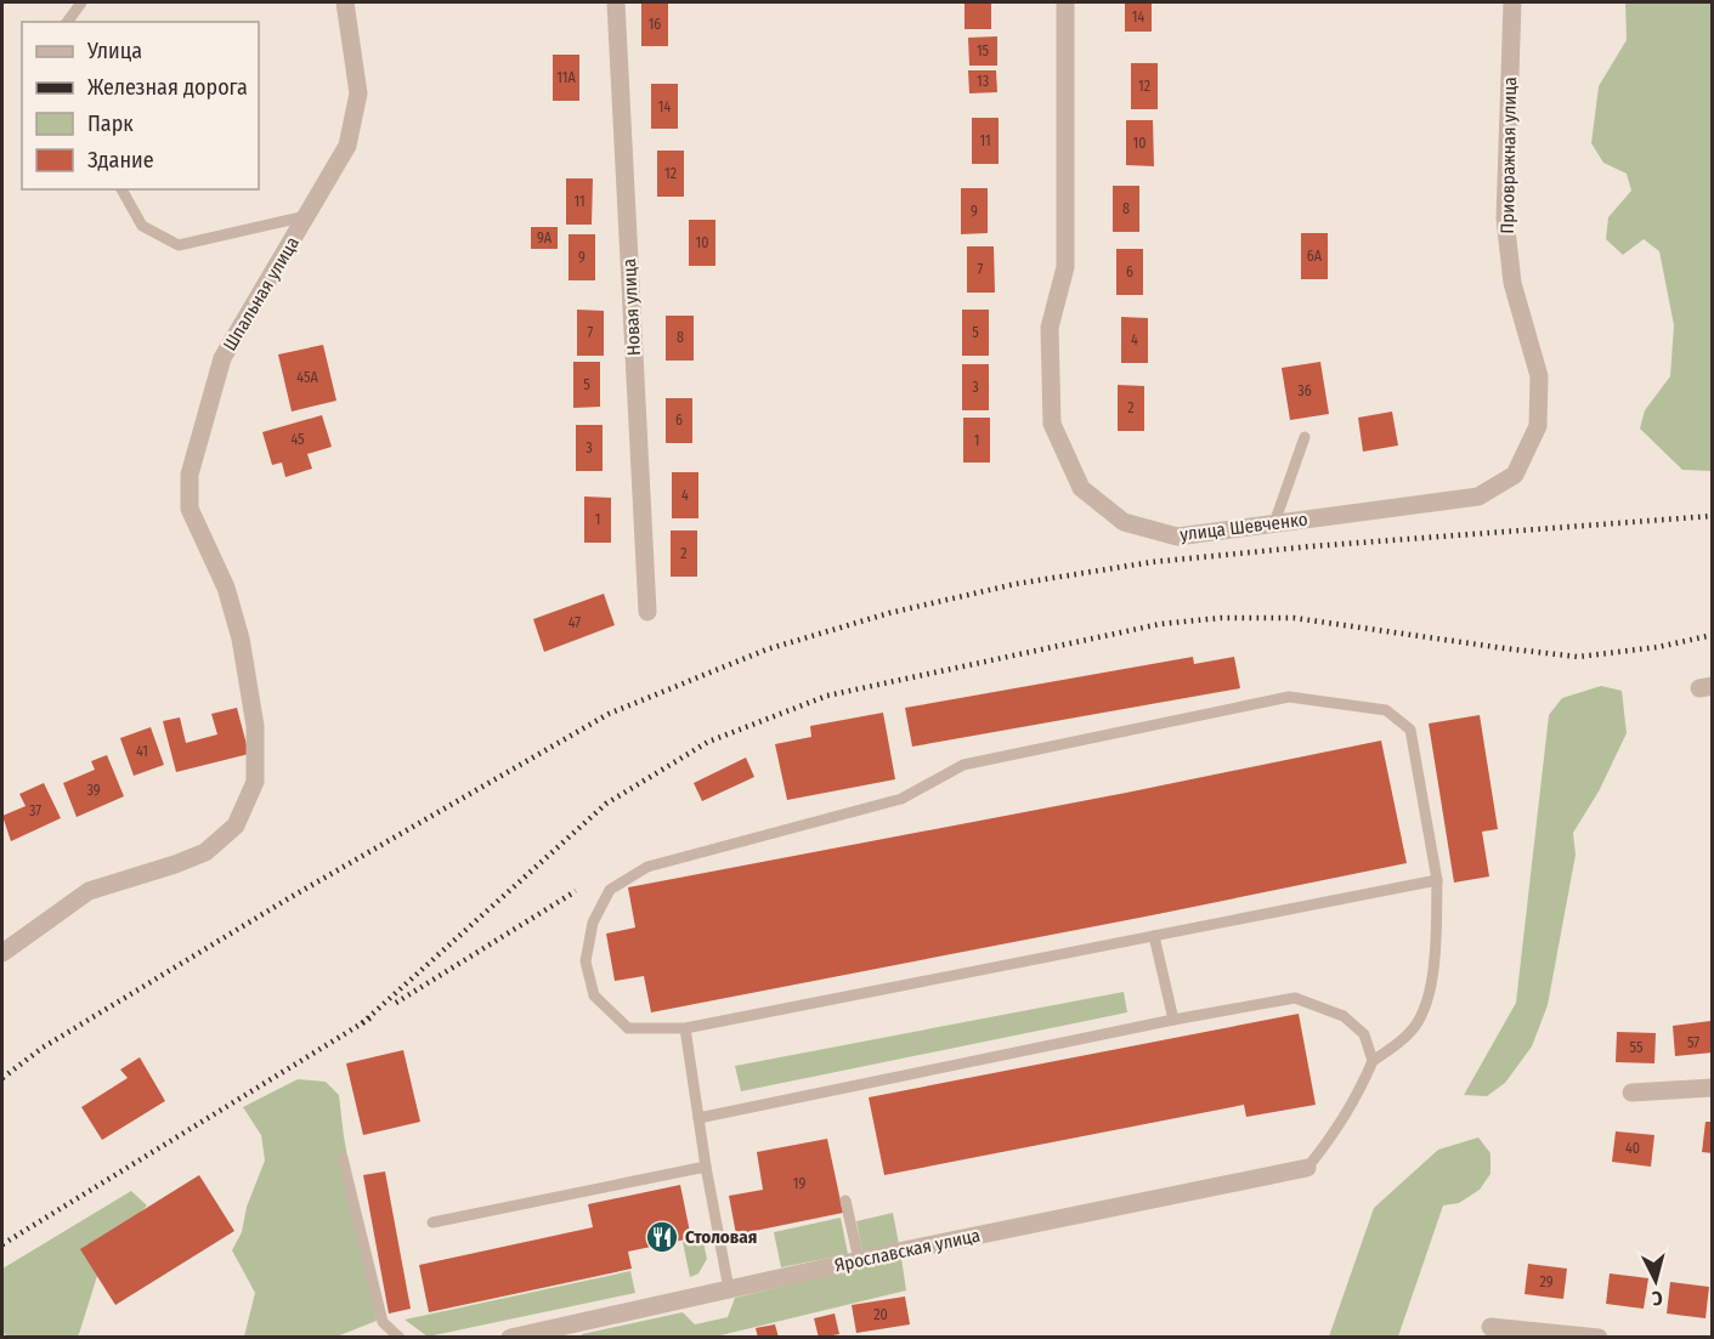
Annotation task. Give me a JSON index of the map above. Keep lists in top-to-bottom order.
{
  "streets": {
    "street": [
      "Приовражная улица",
      "Шпальная улица",
      "Новая улица",
      "улица Шевченко",
      "Ярославская улица"
    ]
  },
  "crossings": [
    ["Приовражная улица", "улица Шевченко"]
  ],
  "places": {
    "restaurant": ["Столовая"]
  },
  "house_numbers": [
    "14",
    "16",
    "15",
    "11А",
    "13",
    "12",
    "14",
    "11",
    "10",
    "12",
    "11",
    "8",
    "9",
    "9А",
    "10",
    "6А",
    "9",
    "7",
    "6",
    "7",
    "5",
    "8",
    "4",
    "45А",
    "5",
    "3",
    "36",
    "2",
    "6",
    "45",
    "1",
    "3",
    "4",
    "1",
    "2",
    "47",
    "41",
    "39",
    "37",
    "57",
    "55",
    "40",
    "19",
    "29",
    "20"
  ],
  "legend": [
    "Улица",
    "Железная дорога",
    "Парк",
    "Здание"
  ],
  "north": "bottom"
}
